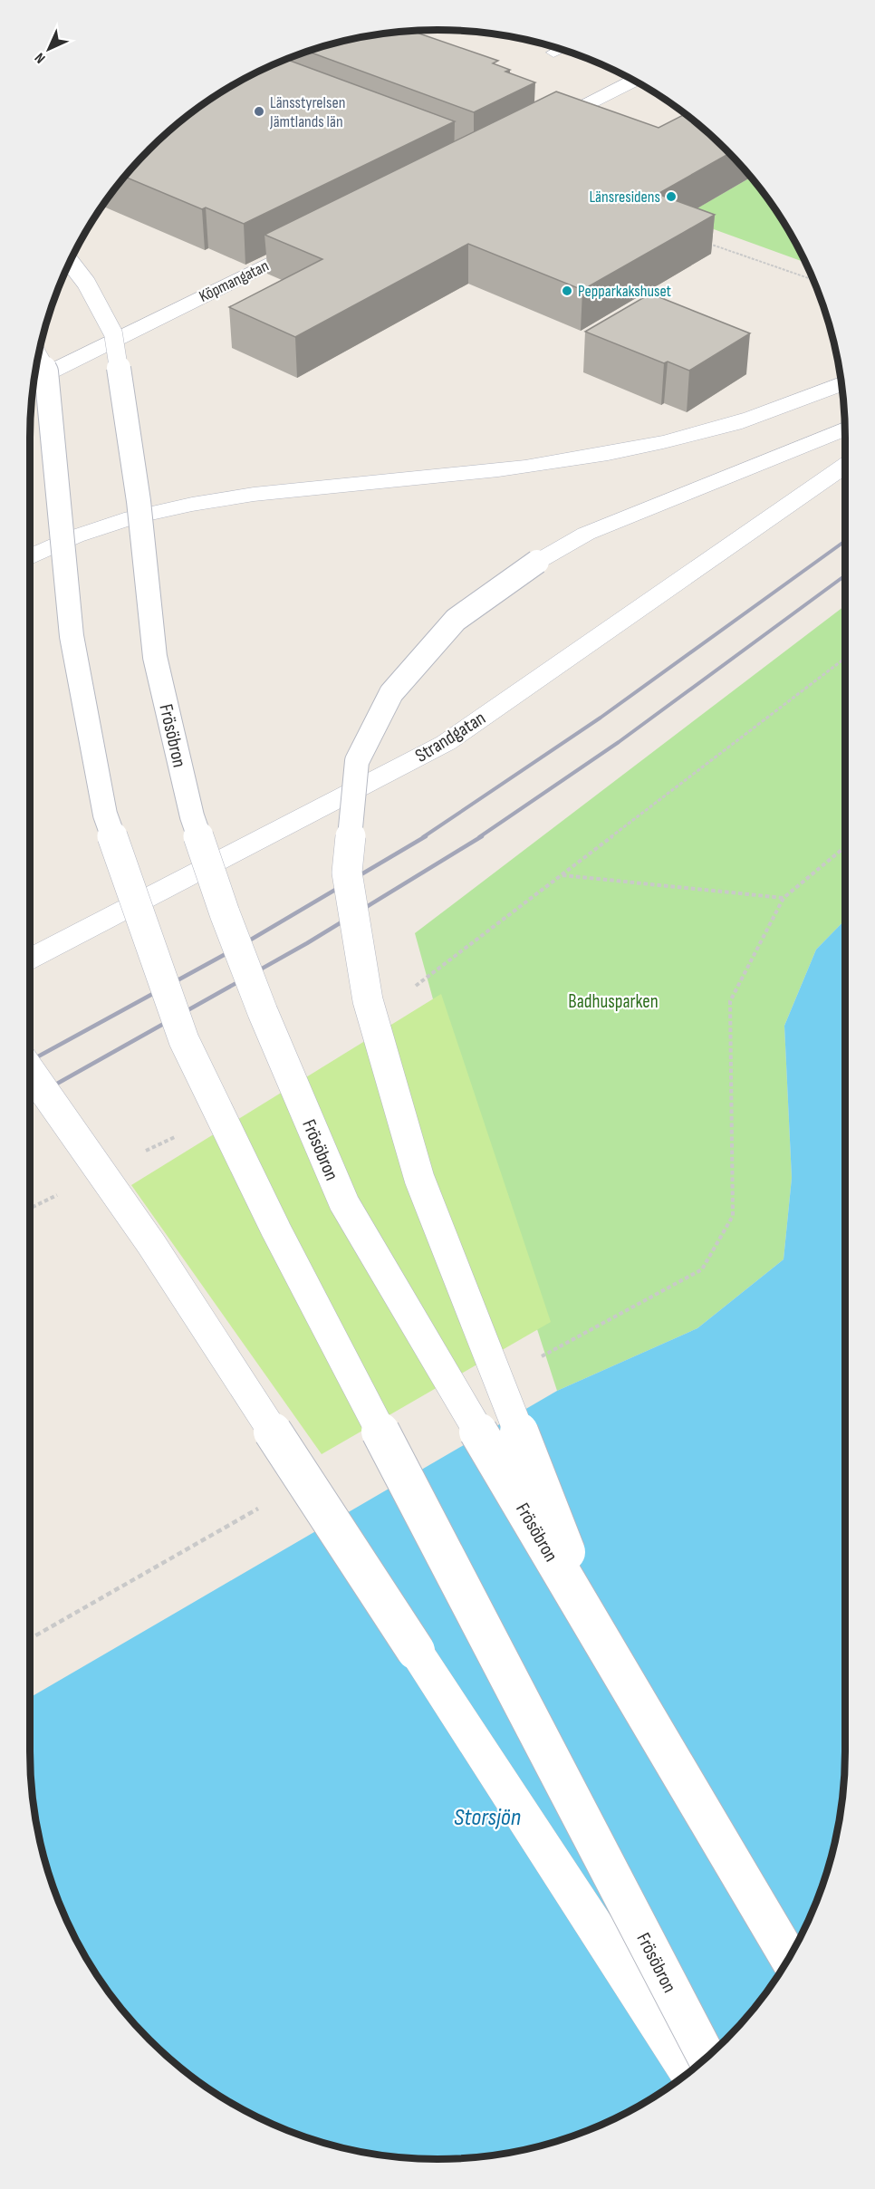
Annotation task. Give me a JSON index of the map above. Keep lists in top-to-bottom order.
{
  "streets": {
    "main road": ["Köpmangatan", "Frösöbron", "Strandgatan"]
  },
  "water": ["Storsjön"],
  "parks": ["Badhusparken"],
  "places": ["Länsstyrelsen Jämtlands län", "Länsresidens", "Pepparkakshuset"],
  "north": "bottom left"
}
